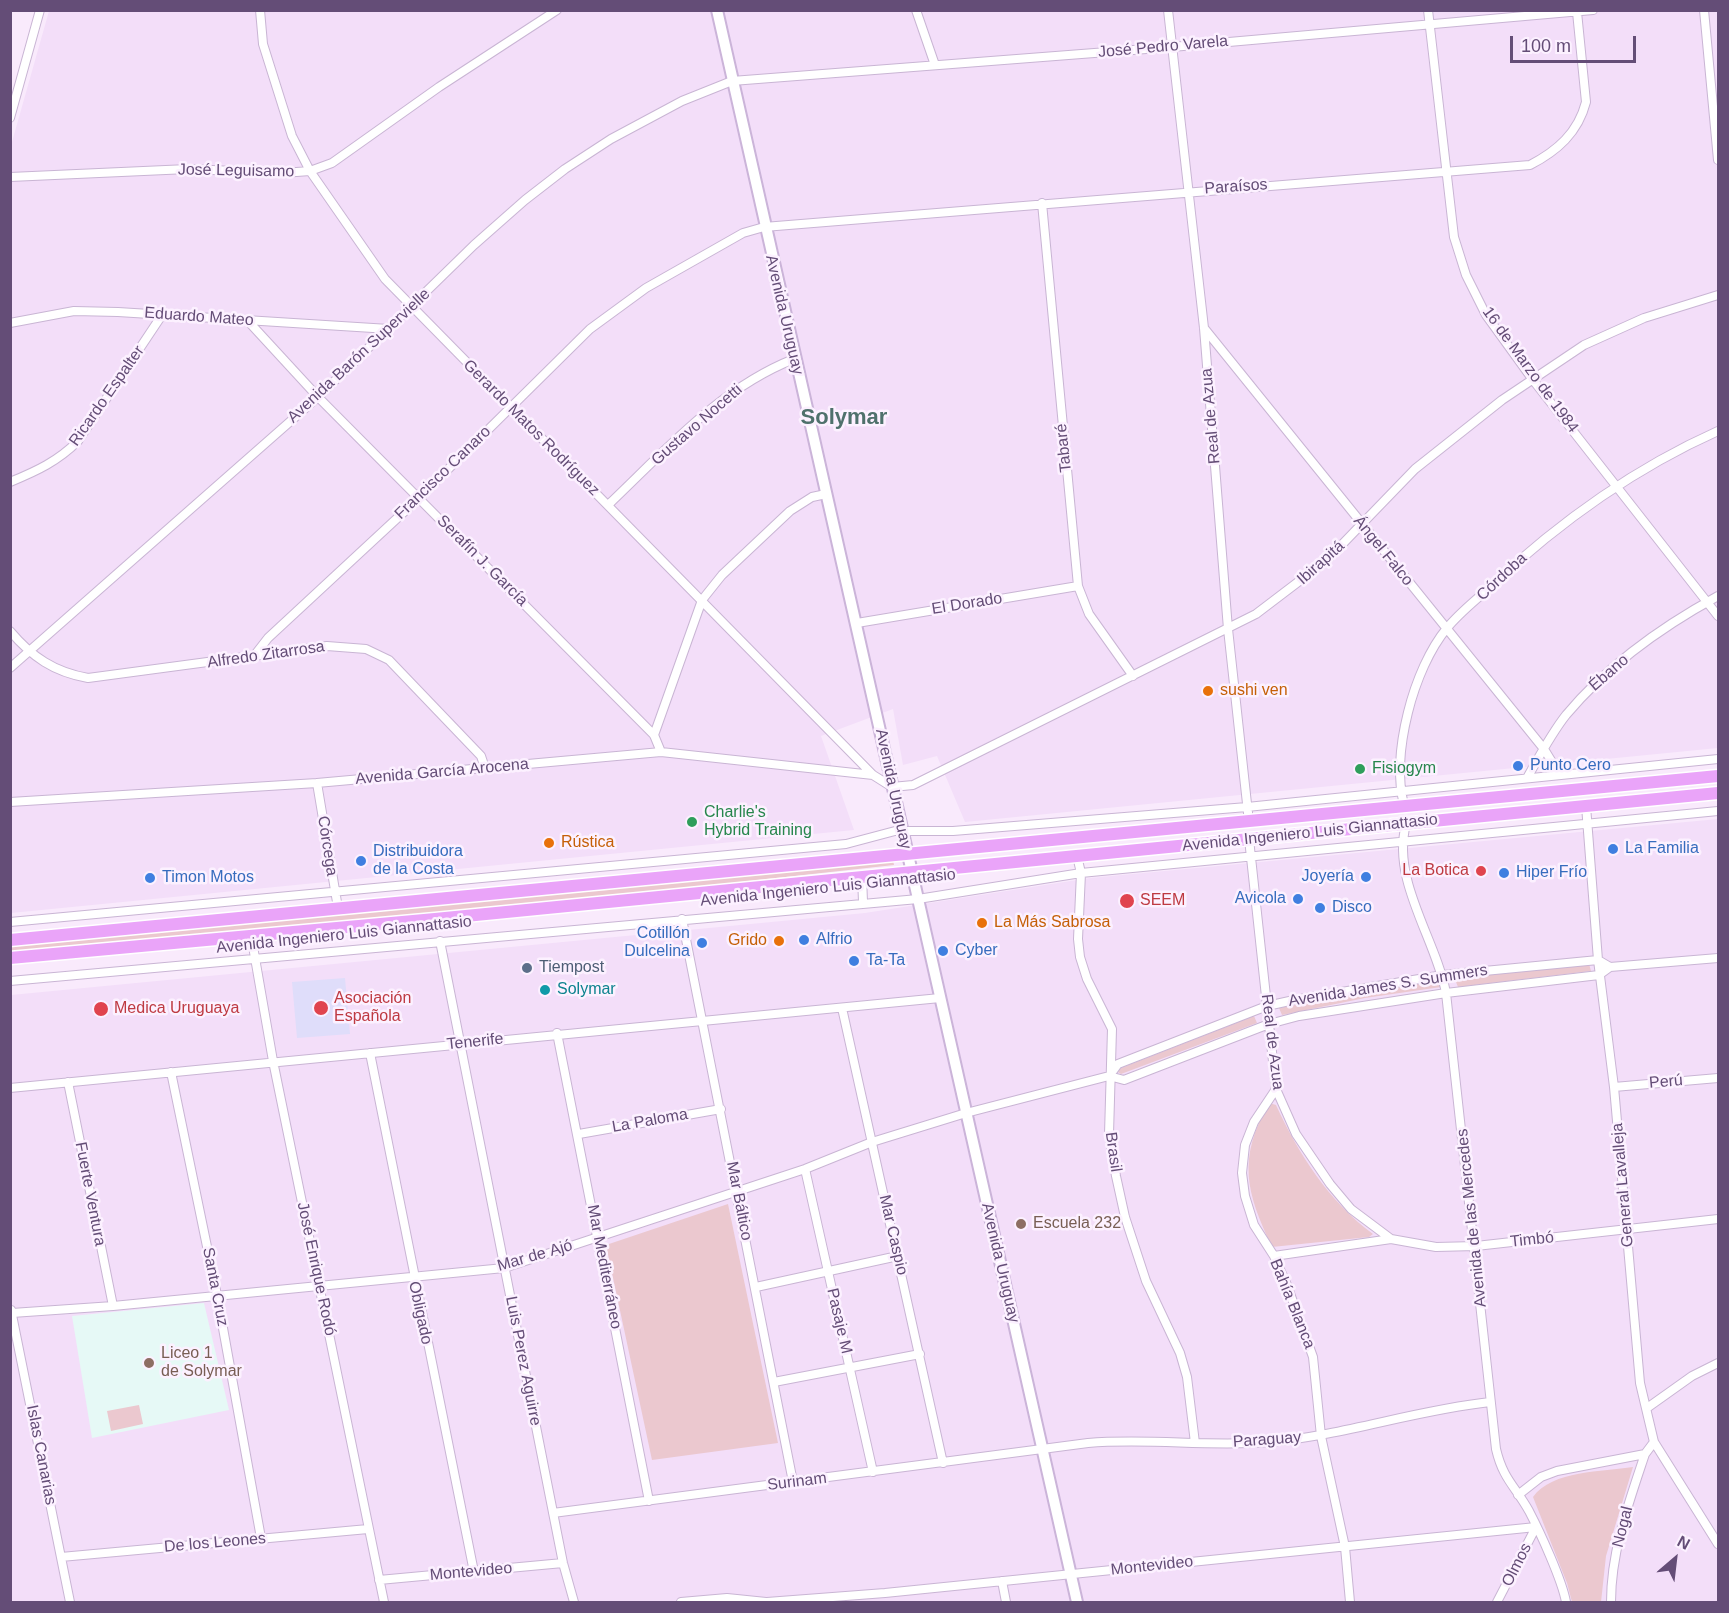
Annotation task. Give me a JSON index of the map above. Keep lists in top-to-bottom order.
{
  "streets": {
    "main road": ["Avenida Ingeniero Luis Giannattasio"],
    "street": [
      "José Pedro Varela",
      "José Leguisamo",
      "Paraísos",
      "Avenida Uruguay",
      "Eduardo Mateo",
      "Avenida Barón Supervielle",
      "16 de Marzo de 1984",
      "Ricardo Espalter",
      "Real de Azua",
      "Gustavo Nocetti",
      "Gerardo Matos Rodríguez",
      "Tabaré",
      "Francisco Canaro",
      "Ángel Falco",
      "Serafín J. García",
      "Ibirapitá",
      "Córdoba",
      "El Dorado",
      "Alfredo Zitarrosa",
      "Ébano",
      "Avenida García Arocena",
      "Córcega",
      "Avenida James S. Summers",
      "Tenerife",
      "Perú",
      "La Paloma",
      "Brasil",
      "General Lavalleja",
      "Fuerte Ventura",
      "Mar Báltico",
      "Avenida de las Mercedes",
      "Mar Caspio",
      "Timbó",
      "Mar de Ajó",
      "Mar Mediterráneo",
      "José Enrique Rodó",
      "Santa Cruz",
      "Bahía Blanca",
      "Obligado",
      "Pasaje M",
      "Luis Perez Aguirre",
      "Paraguay",
      "Islas Canarias",
      "Surinam",
      "Nogal",
      "De los Leones",
      "Olmos",
      "Montevideo"
    ]
  },
  "crossings": [
    ["José Pedro Varela", "Paraísos"],
    ["José Pedro Varela", "Avenida Uruguay"],
    ["José Pedro Varela", "Avenida Barón Supervielle"],
    ["José Pedro Varela", "16 de Marzo de 1984"],
    ["José Pedro Varela", "Real de Azua"],
    ["José Leguisamo", "Gerardo Matos Rodríguez"],
    ["Paraísos", "Avenida Uruguay"],
    ["Paraísos", "16 de Marzo de 1984"],
    ["Paraísos", "Real de Azua"],
    ["Paraísos", "Tabaré"],
    ["Paraísos", "Francisco Canaro"],
    ["Avenida Uruguay", "Avenida Barón Supervielle"],
    ["Avenida Uruguay", "Gustavo Nocetti"],
    ["Avenida Uruguay", "Gerardo Matos Rodríguez"],
    ["Avenida Uruguay", "Francisco Canaro"],
    ["Avenida Uruguay", "Ibirapitá"],
    ["Avenida Uruguay", "El Dorado"],
    ["Avenida Uruguay", "Avenida Ingeniero Luis Giannattasio"],
    ["Avenida Uruguay", "Avenida James S. Summers"],
    ["Avenida Uruguay", "Tenerife"],
    ["Avenida Uruguay", "Mar de Ajó"],
    ["Avenida Uruguay", "Paraguay"],
    ["Avenida Uruguay", "Surinam"],
    ["Avenida Uruguay", "Montevideo"],
    ["Eduardo Mateo", "Avenida Barón Supervielle"],
    ["Eduardo Mateo", "Ricardo Espalter"],
    ["Eduardo Mateo", "Serafín J. García"],
    ["Avenida Barón Supervielle", "Gerardo Matos Rodríguez"],
    ["Avenida Barón Supervielle", "Serafín J. García"],
    ["Avenida Barón Supervielle", "Alfredo Zitarrosa"],
    ["16 de Marzo de 1984", "Ibirapitá"],
    ["16 de Marzo de 1984", "Córdoba"],
    ["16 de Marzo de 1984", "Ébano"],
    ["Real de Azua", "Ángel Falco"],
    ["Real de Azua", "Ibirapitá"],
    ["Real de Azua", "Avenida Ingeniero Luis Giannattasio"],
    ["Real de Azua", "Avenida James S. Summers"],
    ["Real de Azua", "Timbó"],
    ["Real de Azua", "Bahía Blanca"],
    ["Gustavo Nocetti", "Gerardo Matos Rodríguez"],
    ["Gerardo Matos Rodríguez", "Francisco Canaro"],
    ["Gerardo Matos Rodríguez", "Ibirapitá"],
    ["Gerardo Matos Rodríguez", "Avenida García Arocena"],
    ["Tabaré", "Ibirapitá"],
    ["Tabaré", "El Dorado"],
    ["Francisco Canaro", "Serafín J. García"],
    ["Francisco Canaro", "Alfredo Zitarrosa"],
    ["Ángel Falco", "Ibirapitá"],
    ["Ángel Falco", "Córdoba"],
    ["Ángel Falco", "Ébano"],
    ["Ángel Falco", "Avenida Ingeniero Luis Giannattasio"],
    ["Serafín J. García", "Avenida García Arocena"],
    ["Córdoba", "Avenida Ingeniero Luis Giannattasio"],
    ["Alfredo Zitarrosa", "Avenida García Arocena"],
    ["Ébano", "Avenida Ingeniero Luis Giannattasio"],
    ["Avenida García Arocena", "Córcega"],
    ["Avenida Ingeniero Luis Giannattasio", "Córcega"],
    ["Avenida Ingeniero Luis Giannattasio", "Brasil"],
    ["Avenida Ingeniero Luis Giannattasio", "General Lavalleja"],
    ["Avenida Ingeniero Luis Giannattasio", "Mar Báltico"],
    ["Avenida Ingeniero Luis Giannattasio", "Avenida de las Mercedes"],
    ["Avenida Ingeniero Luis Giannattasio", "José Enrique Rodó"],
    ["Avenida Ingeniero Luis Giannattasio", "Luis Perez Aguirre"],
    ["Avenida James S. Summers", "Brasil"],
    ["Avenida James S. Summers", "General Lavalleja"],
    ["Avenida James S. Summers", "Avenida de las Mercedes"],
    ["Avenida James S. Summers", "Mar de Ajó"],
    ["Tenerife", "Fuerte Ventura"],
    ["Tenerife", "Mar Báltico"],
    ["Tenerife", "Mar Caspio"],
    ["Tenerife", "Mar Mediterráneo"],
    ["Tenerife", "José Enrique Rodó"],
    ["Tenerife", "Santa Cruz"],
    ["Tenerife", "Obligado"],
    ["Tenerife", "Luis Perez Aguirre"],
    ["Perú", "General Lavalleja"],
    ["La Paloma", "Mar Báltico"],
    ["La Paloma", "Mar Mediterráneo"],
    ["Brasil", "Paraguay"],
    ["General Lavalleja", "Timbó"],
    ["General Lavalleja", "Nogal"],
    ["Fuerte Ventura", "Mar de Ajó"],
    ["Mar Báltico", "Mar de Ajó"],
    ["Mar Báltico", "Surinam"],
    ["Avenida de las Mercedes", "Timbó"],
    ["Avenida de las Mercedes", "Paraguay"],
    ["Avenida de las Mercedes", "Olmos"],
    ["Avenida de las Mercedes", "Montevideo"],
    ["Mar Caspio", "Mar de Ajó"],
    ["Mar Caspio", "Surinam"],
    ["Timbó", "Bahía Blanca"],
    ["Mar de Ajó", "Mar Mediterráneo"],
    ["Mar de Ajó", "José Enrique Rodó"],
    ["Mar de Ajó", "Santa Cruz"],
    ["Mar de Ajó", "Obligado"],
    ["Mar de Ajó", "Pasaje M"],
    ["Mar de Ajó", "Luis Perez Aguirre"],
    ["Mar de Ajó", "Islas Canarias"],
    ["Mar Mediterráneo", "Surinam"],
    ["José Enrique Rodó", "De los Leones"],
    ["José Enrique Rodó", "Montevideo"],
    ["Santa Cruz", "De los Leones"],
    ["Bahía Blanca", "Paraguay"],
    ["Bahía Blanca", "Montevideo"],
    ["Obligado", "Montevideo"],
    ["Pasaje M", "Surinam"],
    ["Luis Perez Aguirre", "Surinam"],
    ["Luis Perez Aguirre", "Montevideo"],
    ["Paraguay", "Surinam"],
    ["Islas Canarias", "De los Leones"],
    ["Olmos", "Montevideo"]
  ],
  "districts": ["Solymar"],
  "places": [
    "sushi ven",
    "Punto Cero",
    "Fisiogym",
    "Charlie's Hybrid Training",
    "Rústica",
    "La Familia",
    "Distribuidora de la Costa",
    "La Botica",
    "Hiper Frío",
    "Joyería",
    "Timon Motos",
    "Avicola",
    "SEEM",
    "Disco",
    "La Más Sabrosa",
    "Alfrio",
    "Grido",
    "Cotillón Dulcelina",
    "Cyber",
    "Ta-Ta",
    "Tiempost",
    "Solymar",
    "Asociación Española",
    "Medica Uruguaya",
    "Escuela 232",
    "Liceo 1 de Solymar"
  ],
  "scale_bar": "100 m",
  "north": "top right"
}
